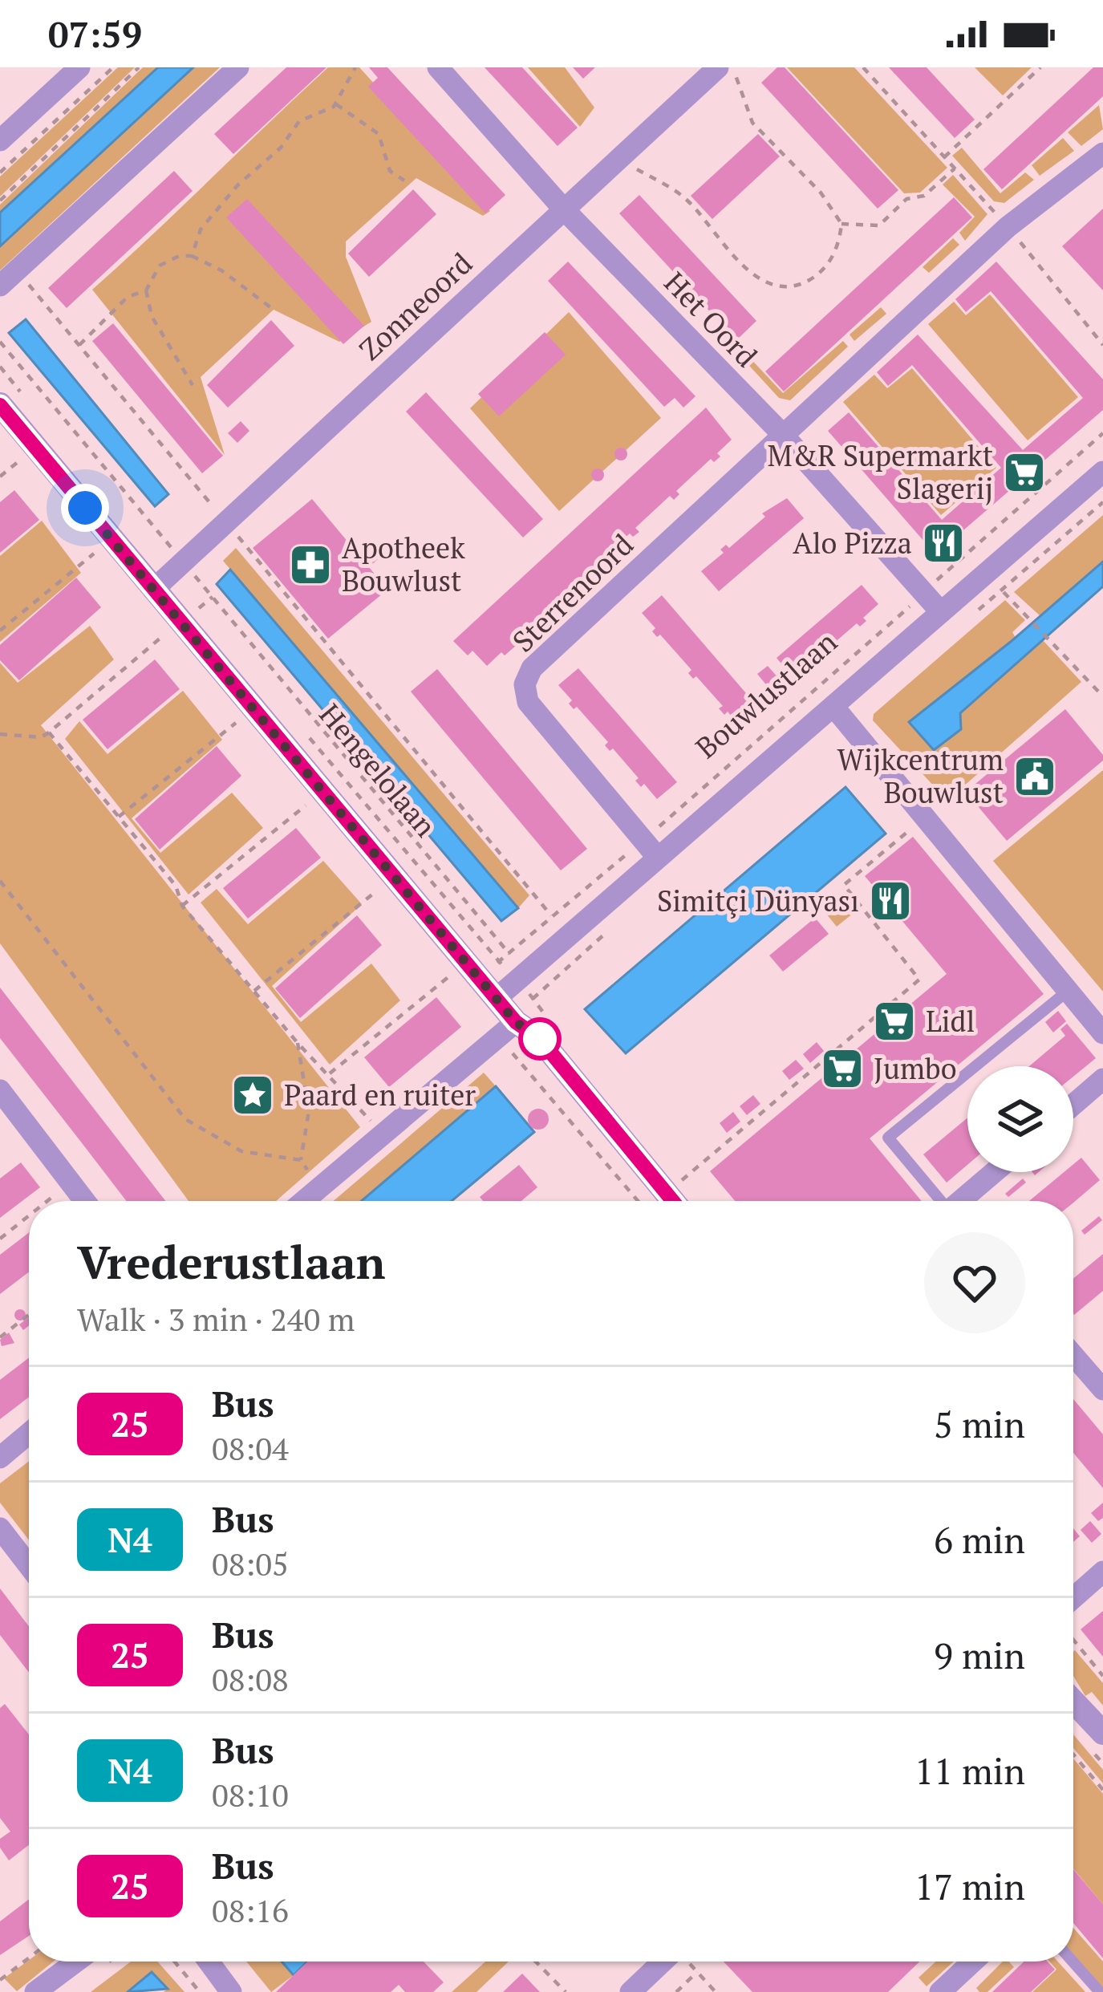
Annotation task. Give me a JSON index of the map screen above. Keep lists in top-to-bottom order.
{
  "streets": {
    "street": [
      "Zonneoord",
      "Het Oord",
      "Sterrenoord",
      "Bouwlustlaan",
      "Hengelolaan"
    ]
  },
  "crossings": [
    ["Zonneoord", "Het Oord"],
    ["Zonneoord", "Hengelolaan"],
    ["Het Oord", "Sterrenoord"],
    ["Het Oord", "Bouwlustlaan"],
    ["Sterrenoord", "Bouwlustlaan"],
    ["Bouwlustlaan", "Hengelolaan"]
  ],
  "places": {
    "supermarket": ["M&R Supermarkt Slagerij", "Lidl", "Jumbo"],
    "restaurant": ["Alo Pizza", "Simitçi Dünyası"],
    "pharmacy": ["Apotheek Bouwlust"],
    "public building": ["Wijkcentrum Bouwlust"],
    "place": ["Paard en ruiter"]
  },
  "lines": ["bus line 25"],
  "page": {
    "status": "07:59",
    "heading": ["Vrederustlaan", "Walk · 3 min · 240 m"],
    "list": [
      {
        "mark": "25",
        "name": "Bus",
        "note": "08:04",
        "value": "5 min"
      },
      {
        "mark": "N4",
        "name": "Bus",
        "note": "08:05",
        "value": "6 min"
      },
      {
        "mark": "25",
        "name": "Bus",
        "note": "08:08",
        "value": "9 min"
      },
      {
        "mark": "N4",
        "name": "Bus",
        "note": "08:10",
        "value": "11 min"
      },
      {
        "mark": "25",
        "name": "Bus",
        "note": "08:16",
        "value": "17 min"
      }
    ]
  }
}
